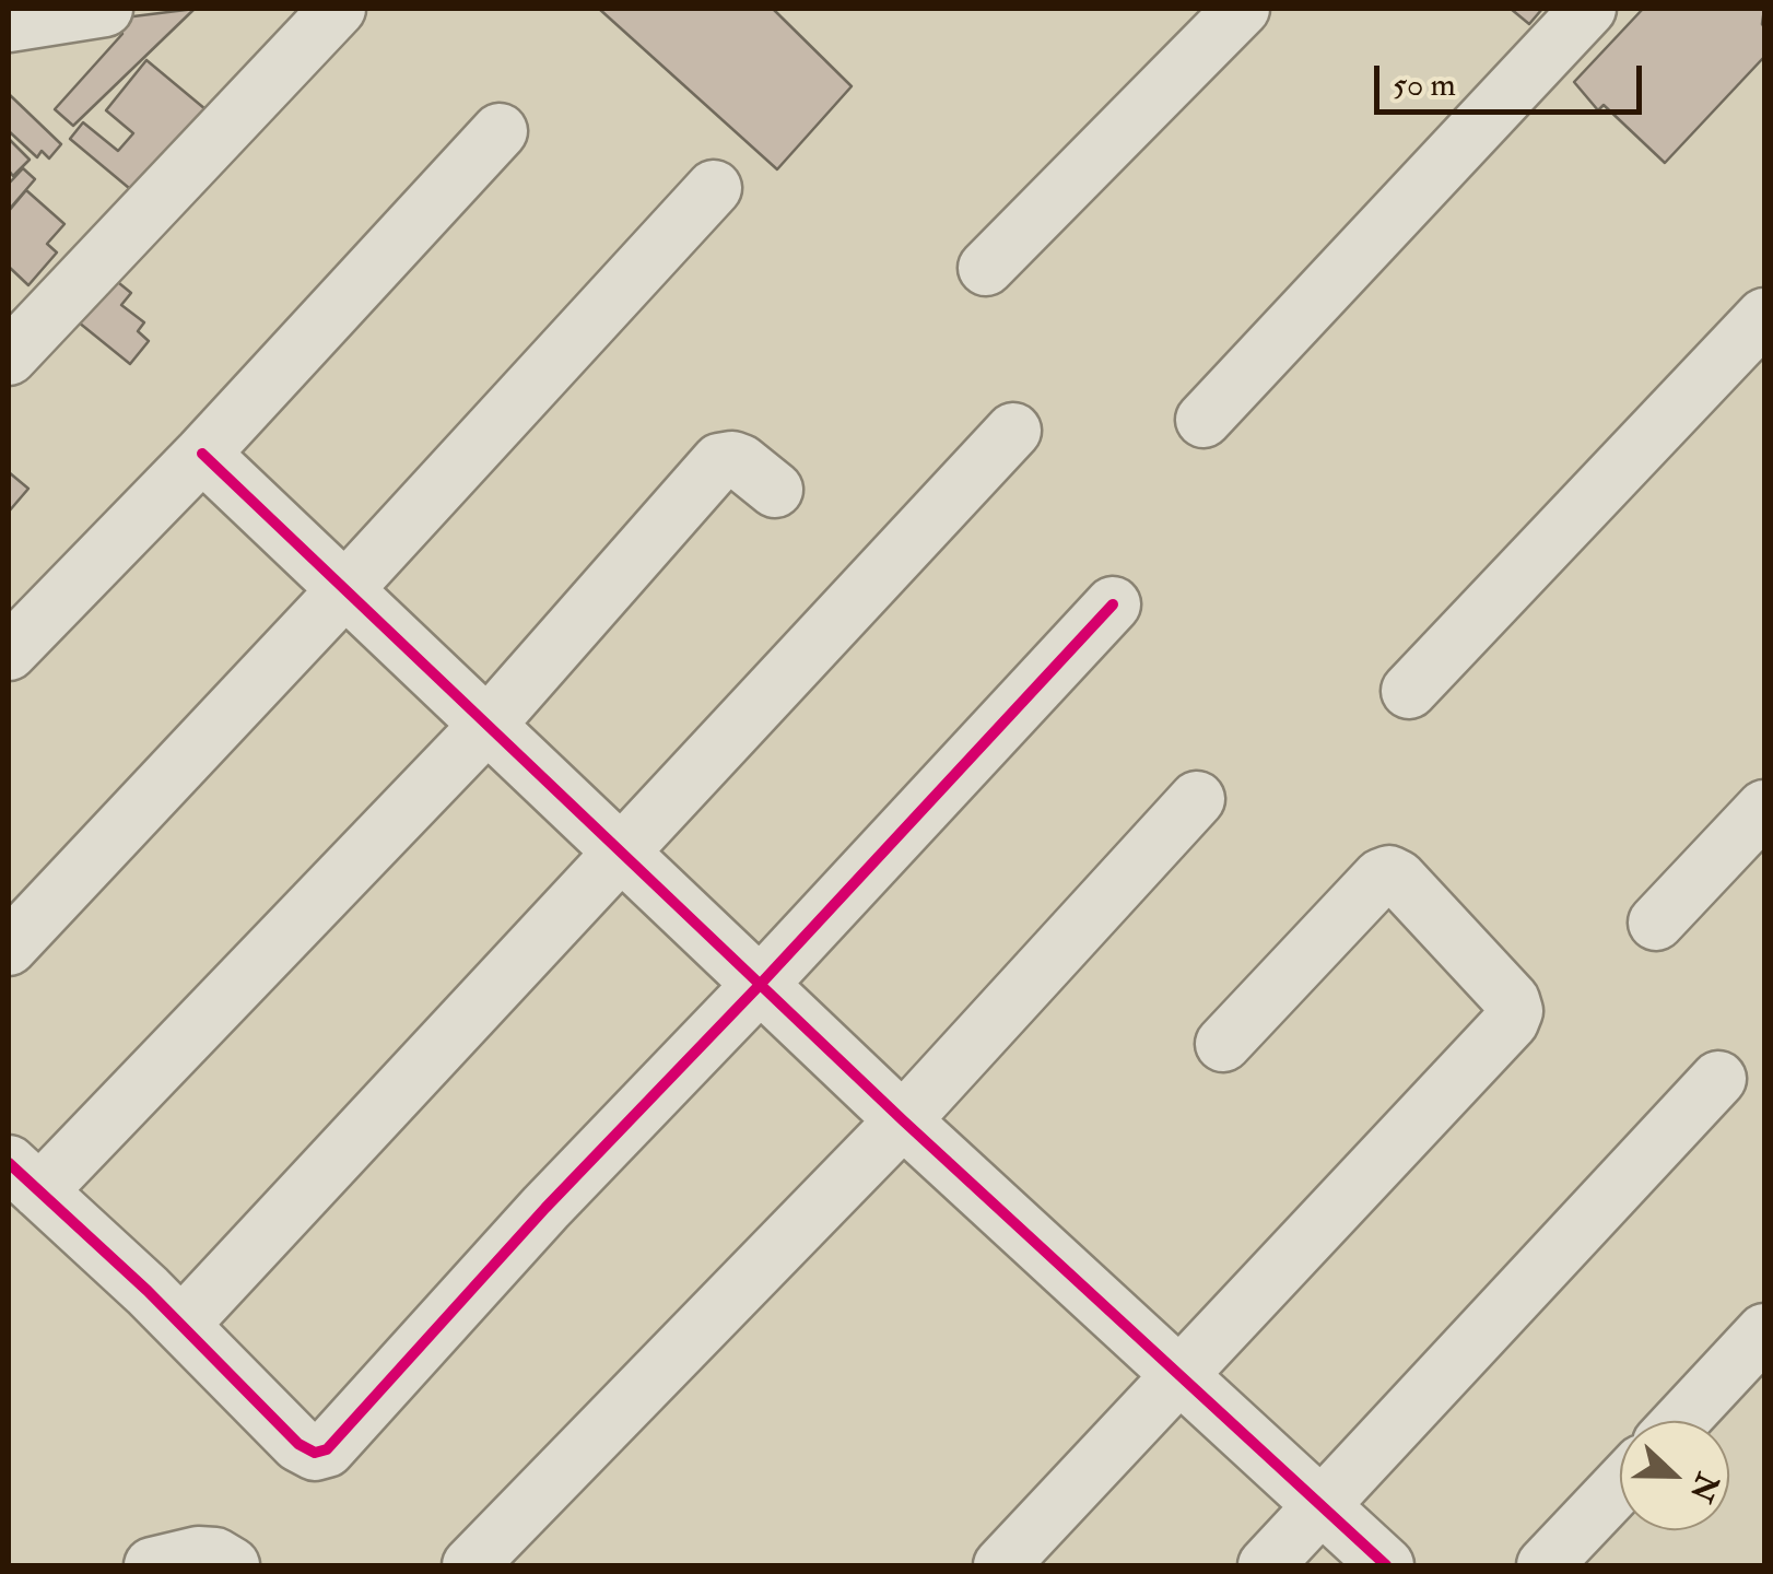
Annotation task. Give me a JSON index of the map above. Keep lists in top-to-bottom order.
{
  "scale_bar": "50 m",
  "north": "right"
}
